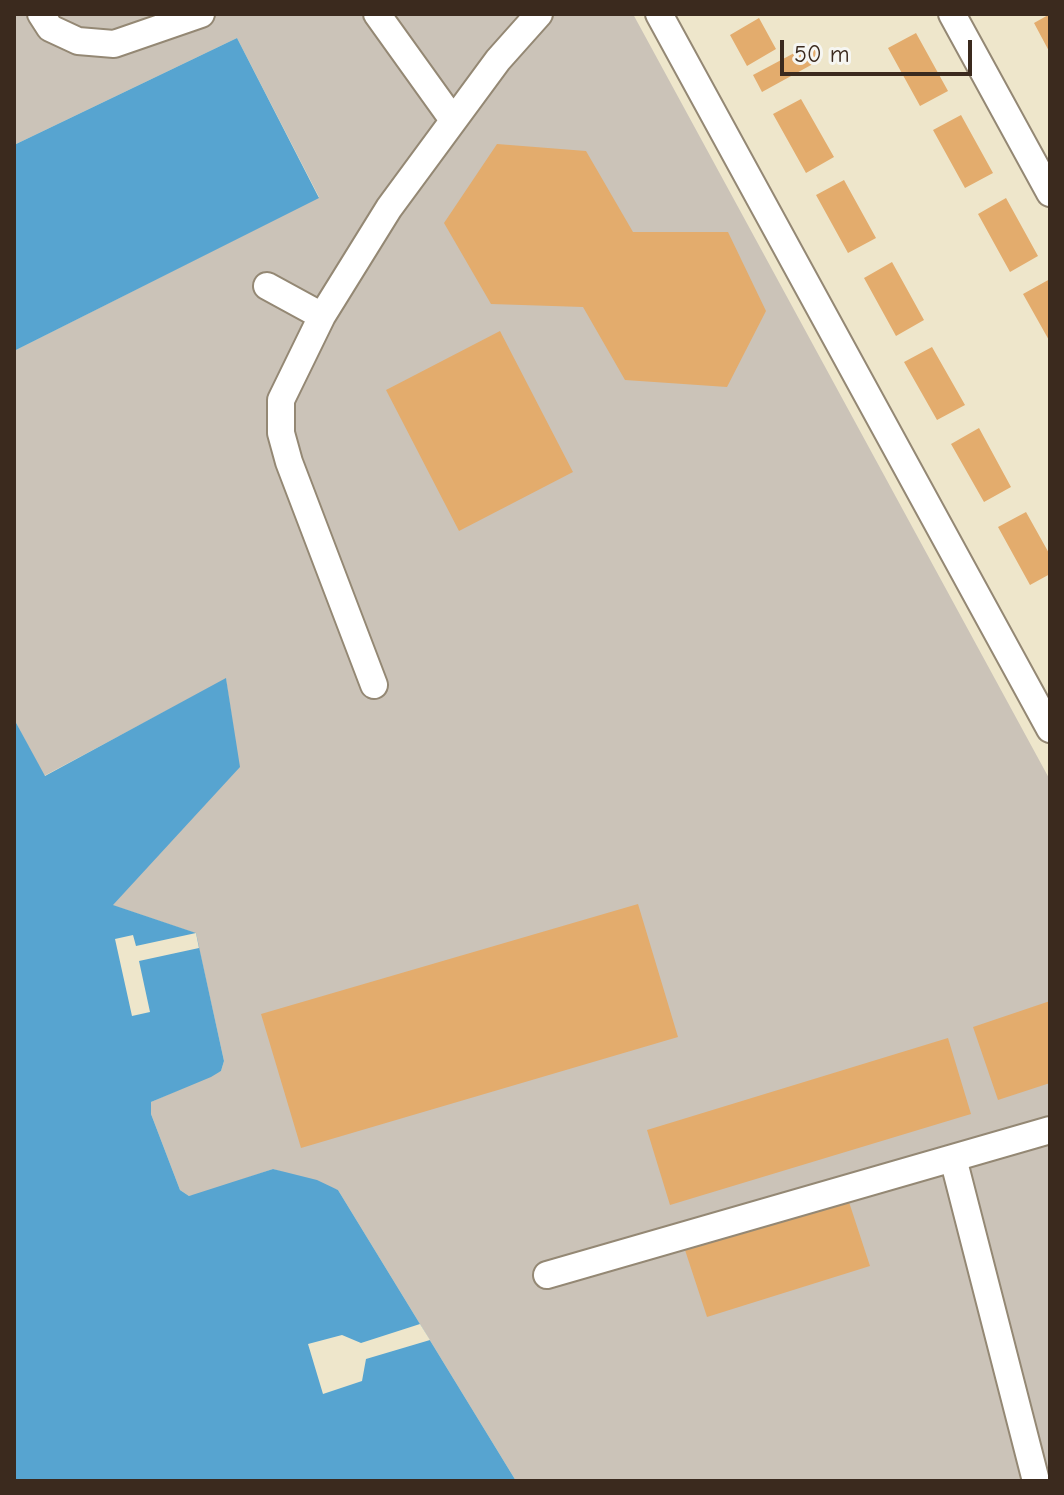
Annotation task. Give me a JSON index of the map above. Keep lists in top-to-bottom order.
{
  "scale_bar": "50 m"
}
